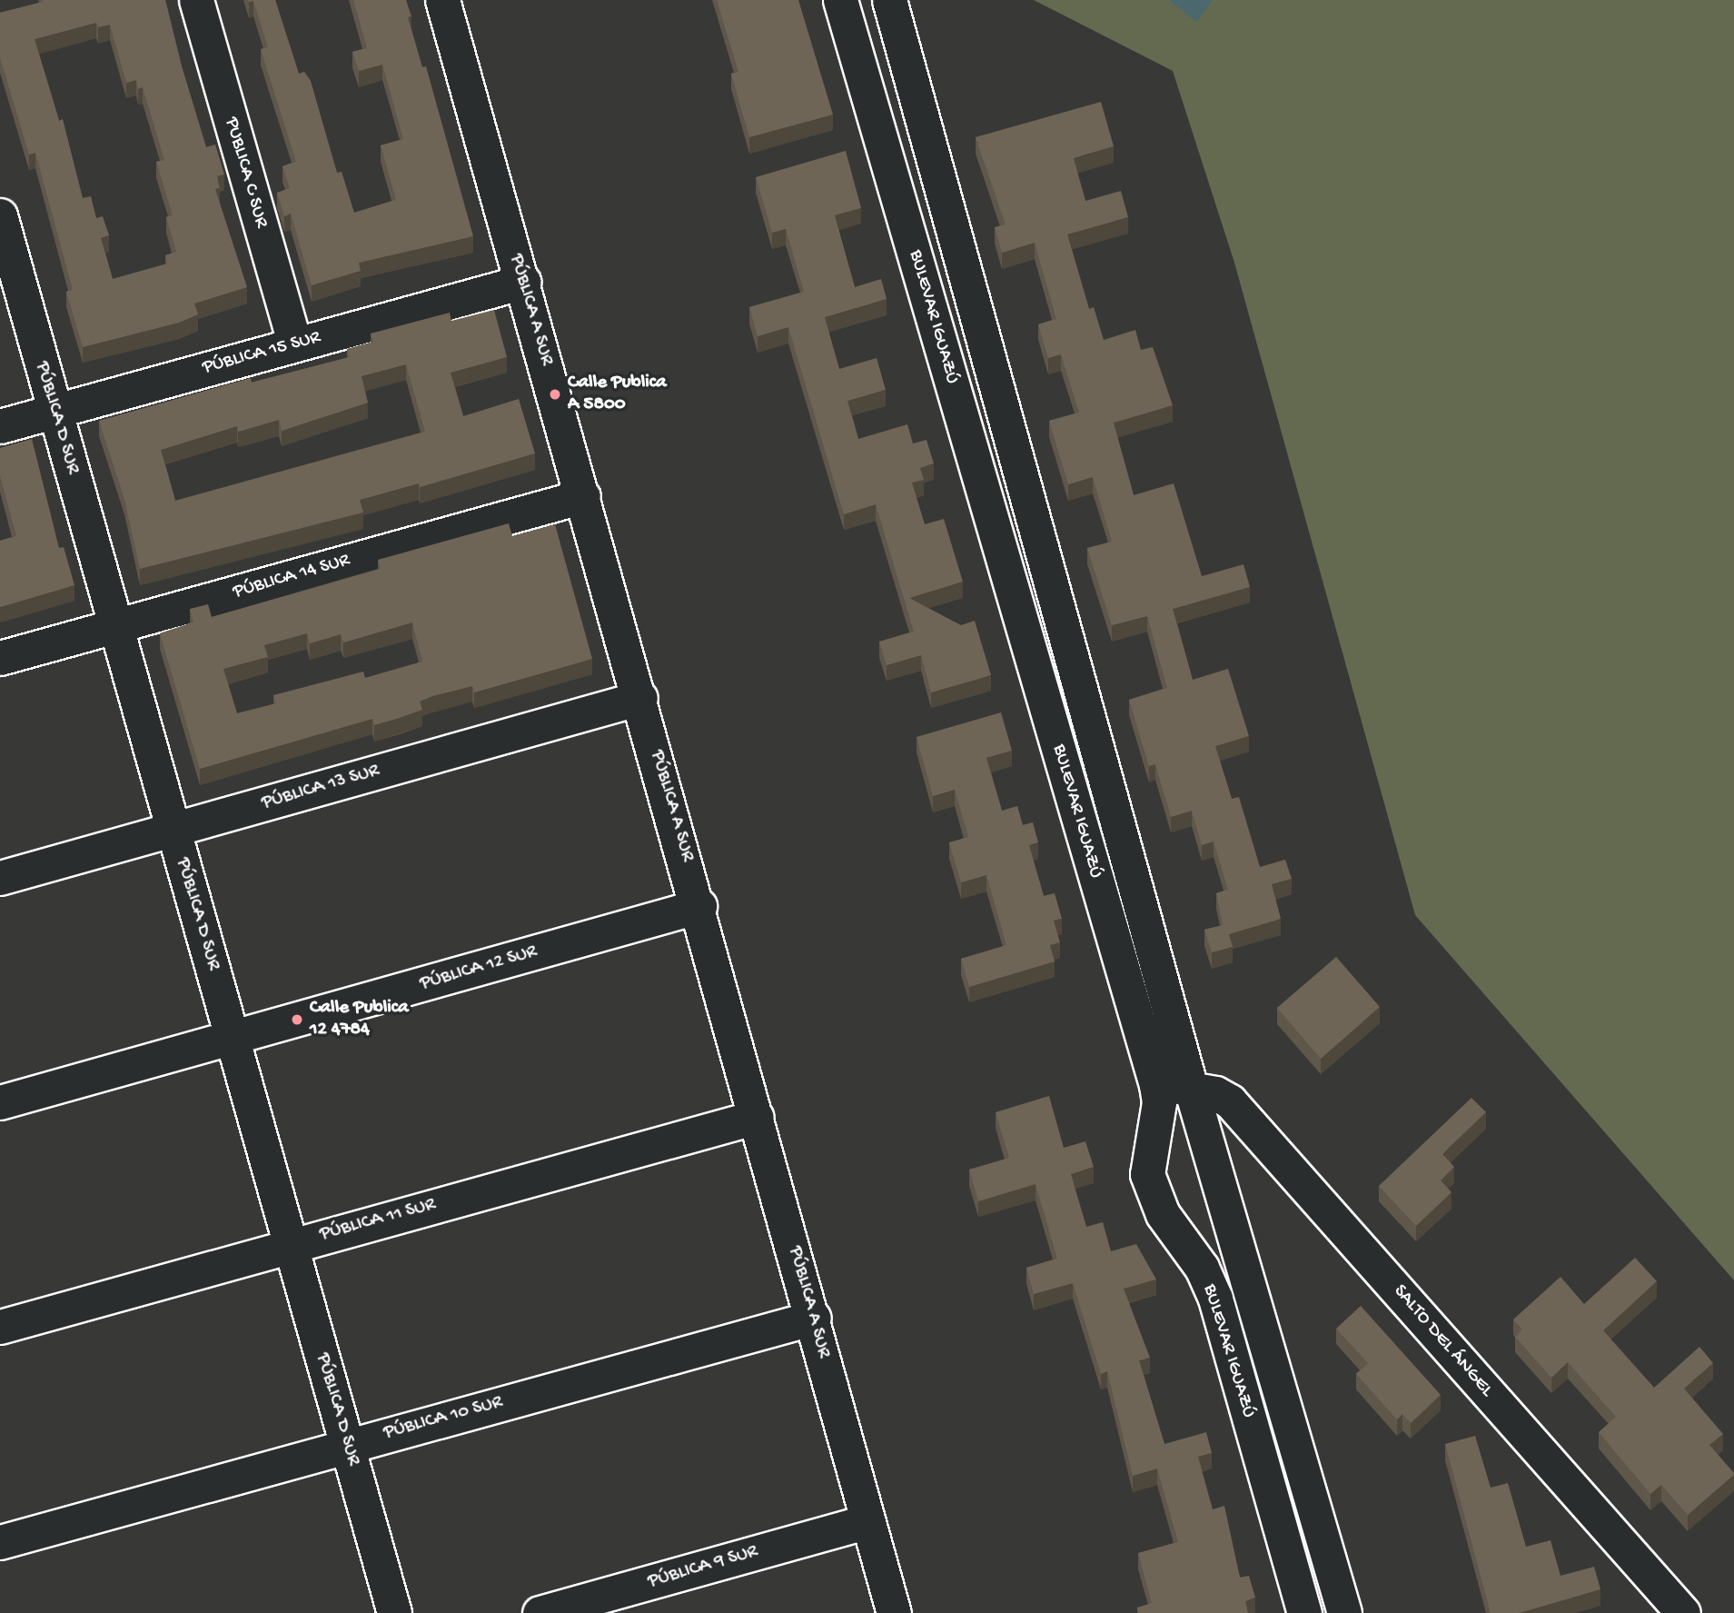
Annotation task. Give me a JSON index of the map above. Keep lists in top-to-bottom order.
{
  "streets": {
    "street": [
      "PUBLICA C SUR",
      "PÚBLICA A SUR",
      "BULEVAR IGUAZÚ",
      "PÚBLICA 15 SUR",
      "PÚBLICA D SUR",
      "PÚBLICA 14 SUR",
      "PÚBLICA 13 SUR",
      "PÚBLICA 12 SUR",
      "PÚBLICA 11 SUR",
      "SALTO DEL ÁNGEL",
      "PÚBLICA 10 SUR",
      "PÚBLICA 9 SUR"
    ]
  },
  "crossings": [
    ["PUBLICA C SUR", "PÚBLICA 15 SUR"],
    ["PÚBLICA A SUR", "PÚBLICA 15 SUR"],
    ["PÚBLICA A SUR", "PÚBLICA 14 SUR"],
    ["PÚBLICA A SUR", "PÚBLICA 13 SUR"],
    ["PÚBLICA A SUR", "PÚBLICA 12 SUR"],
    ["PÚBLICA A SUR", "PÚBLICA 11 SUR"],
    ["PÚBLICA A SUR", "PÚBLICA 10 SUR"],
    ["PÚBLICA A SUR", "PÚBLICA 9 SUR"],
    ["BULEVAR IGUAZÚ", "SALTO DEL ÁNGEL"],
    ["PÚBLICA 15 SUR", "PÚBLICA D SUR"],
    ["PÚBLICA D SUR", "PÚBLICA 14 SUR"],
    ["PÚBLICA D SUR", "PÚBLICA 13 SUR"],
    ["PÚBLICA D SUR", "PÚBLICA 12 SUR"],
    ["PÚBLICA D SUR", "PÚBLICA 11 SUR"],
    ["PÚBLICA D SUR", "PÚBLICA 10 SUR"]
  ],
  "places": ["Calle Publica A 5800", "Calle Publica 12 4784"]
}
